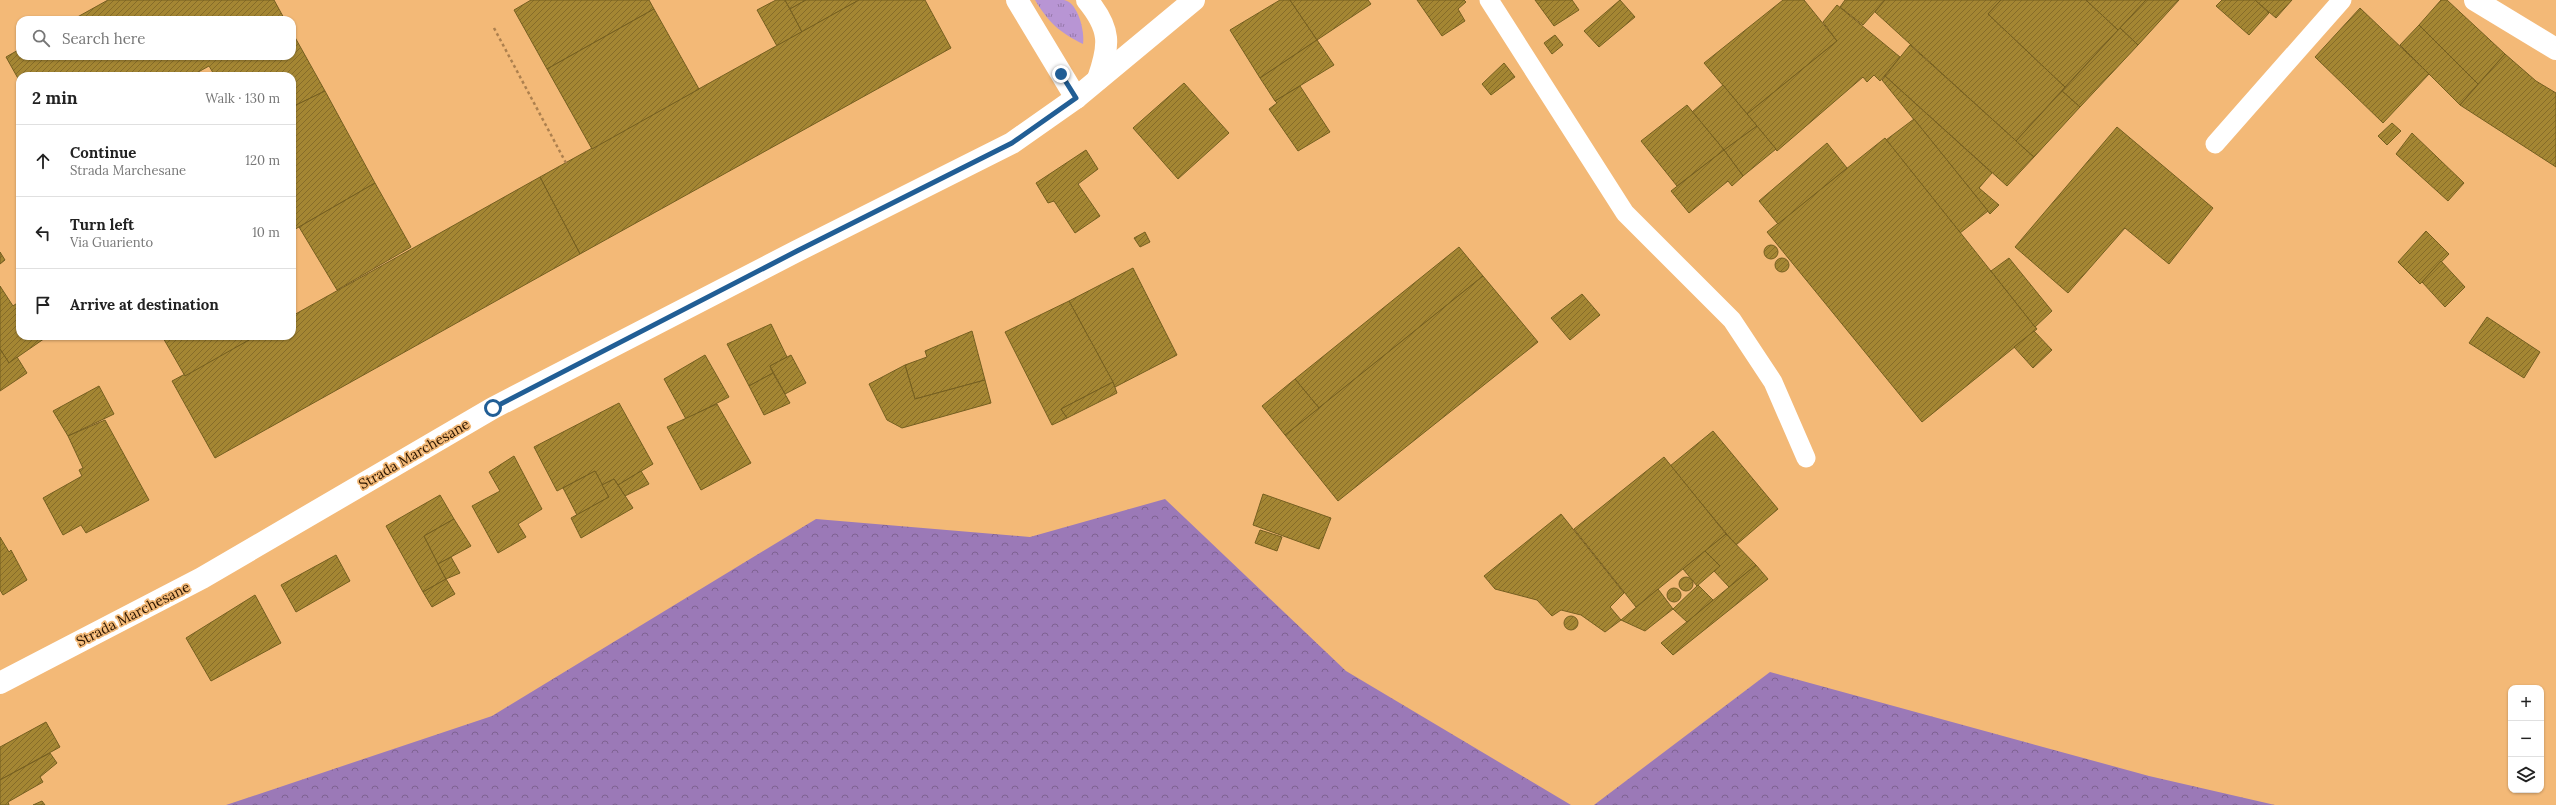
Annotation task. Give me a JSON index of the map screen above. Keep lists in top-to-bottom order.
{
  "streets": {
    "main road": ["Strada Marchesane"]
  },
  "page": {
    "search": "Search here",
    "heading": ["2 min", "Walk · 130 m"],
    "list": [
      ["Continue", "Strada Marchesane", "120 m"],
      ["Turn left", "Via Guariento", "10 m"],
      "Arrive at destination"
    ],
    "map_buttons": ["+", "−"]
  }
}
